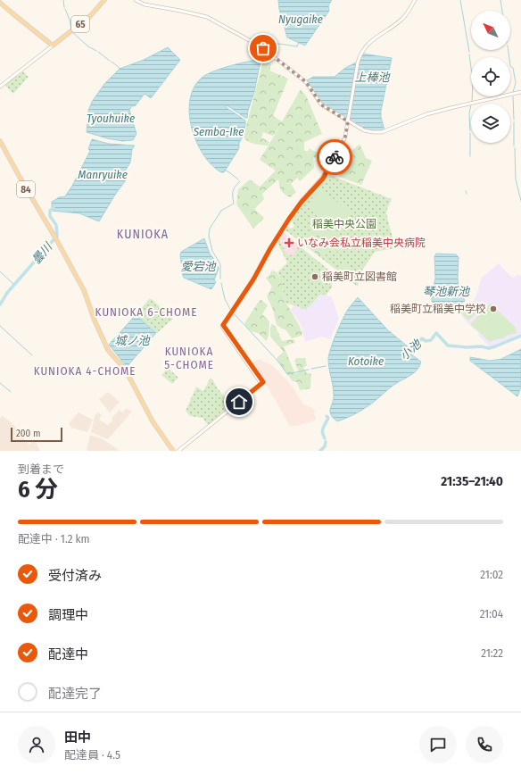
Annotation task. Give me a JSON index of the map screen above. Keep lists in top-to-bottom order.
{
  "streets": {
    "main road": ["65", "84"]
  },
  "districts": [
    "KUNIOKA",
    "KUNIOKA 6-CHOME",
    "KUNIOKA 5-CHOME",
    "KUNIOKA 4-CHOME"
  ],
  "water": [
    "Nyugaike",
    "上棒池",
    "Tyouhuike",
    "Semba-Ike",
    "Manryuike",
    "曇川",
    "愛宕池",
    "琴池新池",
    "城ノ池",
    "小池",
    "Kotoike"
  ],
  "parks": ["稲美中央公園"],
  "places": {
    "health": ["いなみ会私立稲美中央病院"],
    "other": ["稲美町立図書館", "稲美町立稲美中学校"]
  },
  "scale_bar": "200 m",
  "north": "top left",
  "page": {
    "scale": "200 m",
    "heading": ["6 分", "到着まで", "21:35–21:40"],
    "panel": ["田中", "配達員 · 4.5"],
    "bar": "配達中 · 1.2 km",
    "list": [
      ["受付済み", "21:02"],
      ["調理中", "21:04"],
      ["配達中", "21:22"],
      "配達完了"
    ]
  }
}
